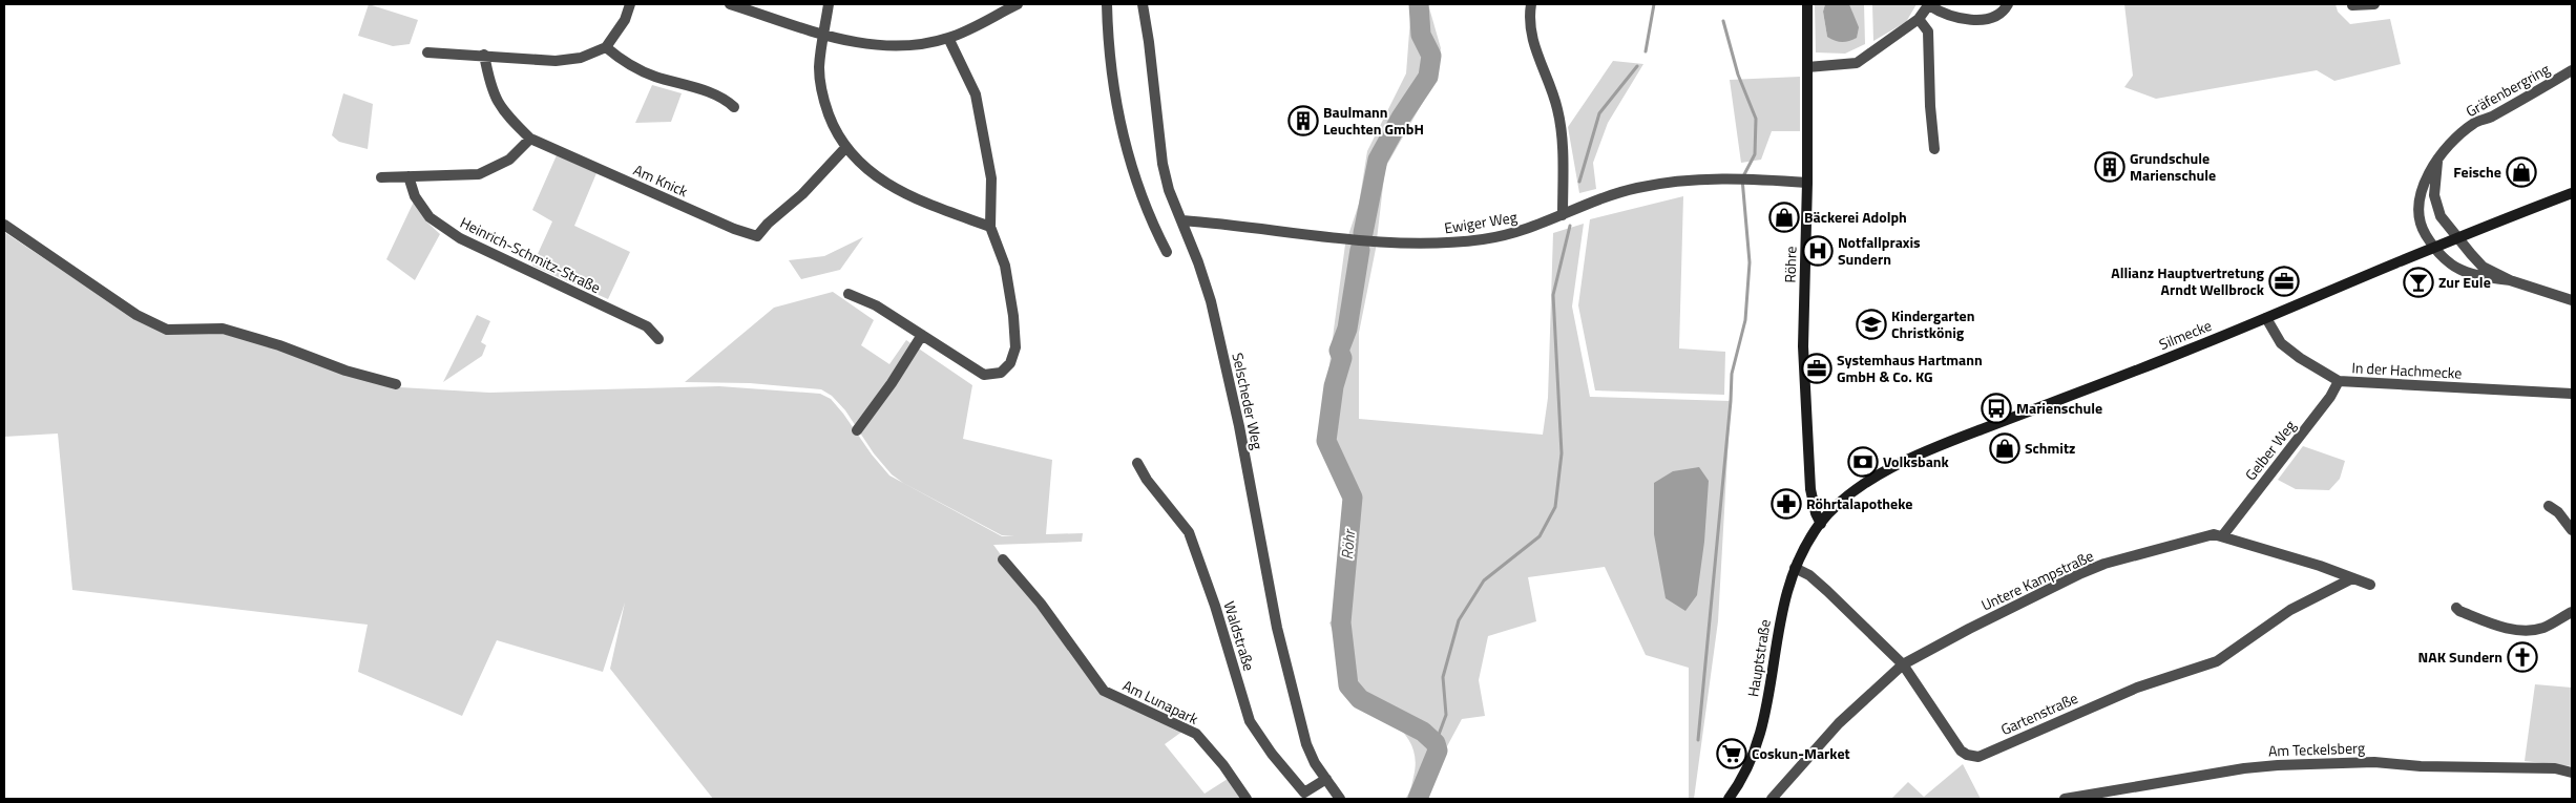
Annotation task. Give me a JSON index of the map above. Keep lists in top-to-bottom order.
{
  "streets": {
    "main road": ["Röhre", "Silmecke", "Hauptstraße"],
    "street": [
      "Gräfenbergring",
      "Am Knick",
      "Ewiger Weg",
      "Heinrich-Schmitz-Straße",
      "In der Hachmecke",
      "Selscheder Weg",
      "Gelber Weg",
      "Untere Kampstraße",
      "Waldstraße",
      "Am Lunapark",
      "Gartenstraße",
      "Am Teckelsberg"
    ]
  },
  "crossings": [
    ["Gräfenbergring", "Silmecke"],
    ["Ewiger Weg", "Röhre"],
    ["Ewiger Weg", "Selscheder Weg"],
    ["Röhre", "Silmecke"],
    ["Röhre", "Hauptstraße"],
    ["Silmecke", "In der Hachmecke"],
    ["Silmecke", "Hauptstraße"],
    ["In der Hachmecke", "Gelber Weg"],
    ["Selscheder Weg", "Waldstraße"],
    ["Gelber Weg", "Untere Kampstraße"],
    ["Untere Kampstraße", "Gartenstraße"],
    ["Hauptstraße", "Gartenstraße"]
  ],
  "water": ["Röhr"],
  "places": {
    "building": ["Baulmann Leuchten GmbH", "Grundschule Marienschule"],
    "shop": ["Feische", "Bäckerei Adolph", "Schmitz"],
    "hospital": ["Notfallpraxis Sundern"],
    "office": ["Allianz Hauptvertretung Arndt Wellbrock", "Systemhaus Hartmann GmbH & Co. KG"],
    "bar": ["Zur Eule"],
    "school or university": ["Kindergarten Christkönig"],
    "bus stop": ["Marienschule"],
    "bank": ["Volksbank"],
    "pharmacy": ["Röhrtalapotheke"],
    "church": ["NAK Sundern"],
    "supermarket": ["Coskun-Market"]
  }
}
